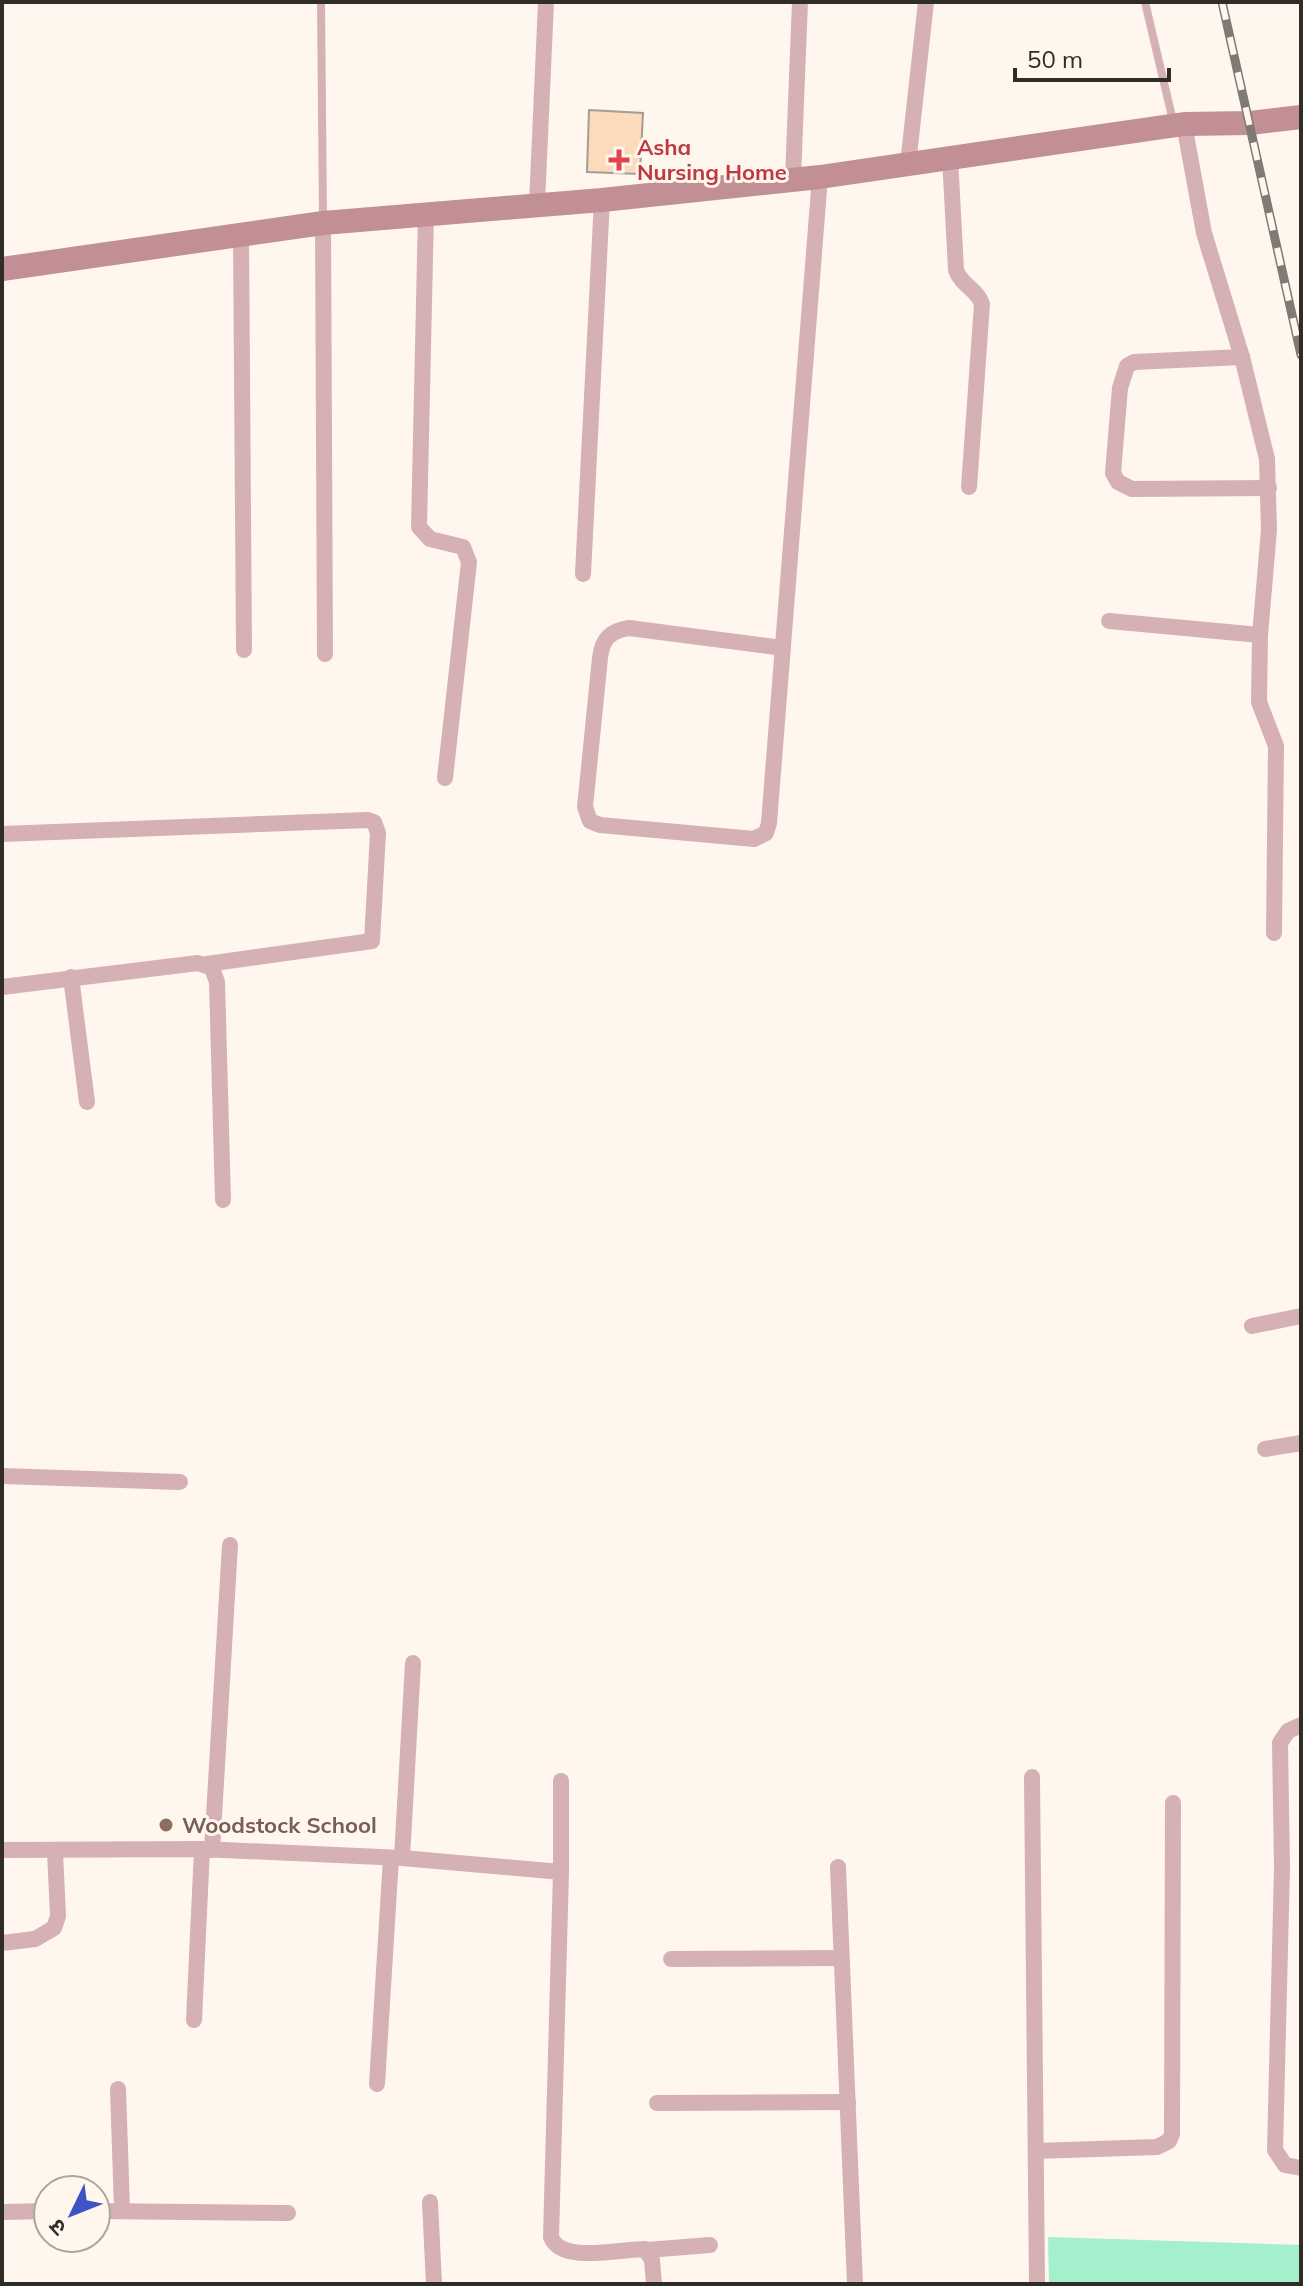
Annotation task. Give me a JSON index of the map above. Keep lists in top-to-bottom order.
{
  "places": {
    "health": ["Asha Nursing Home"],
    "other": ["Woodstock School"]
  },
  "scale_bar": "50 m",
  "north": "bottom left"
}
